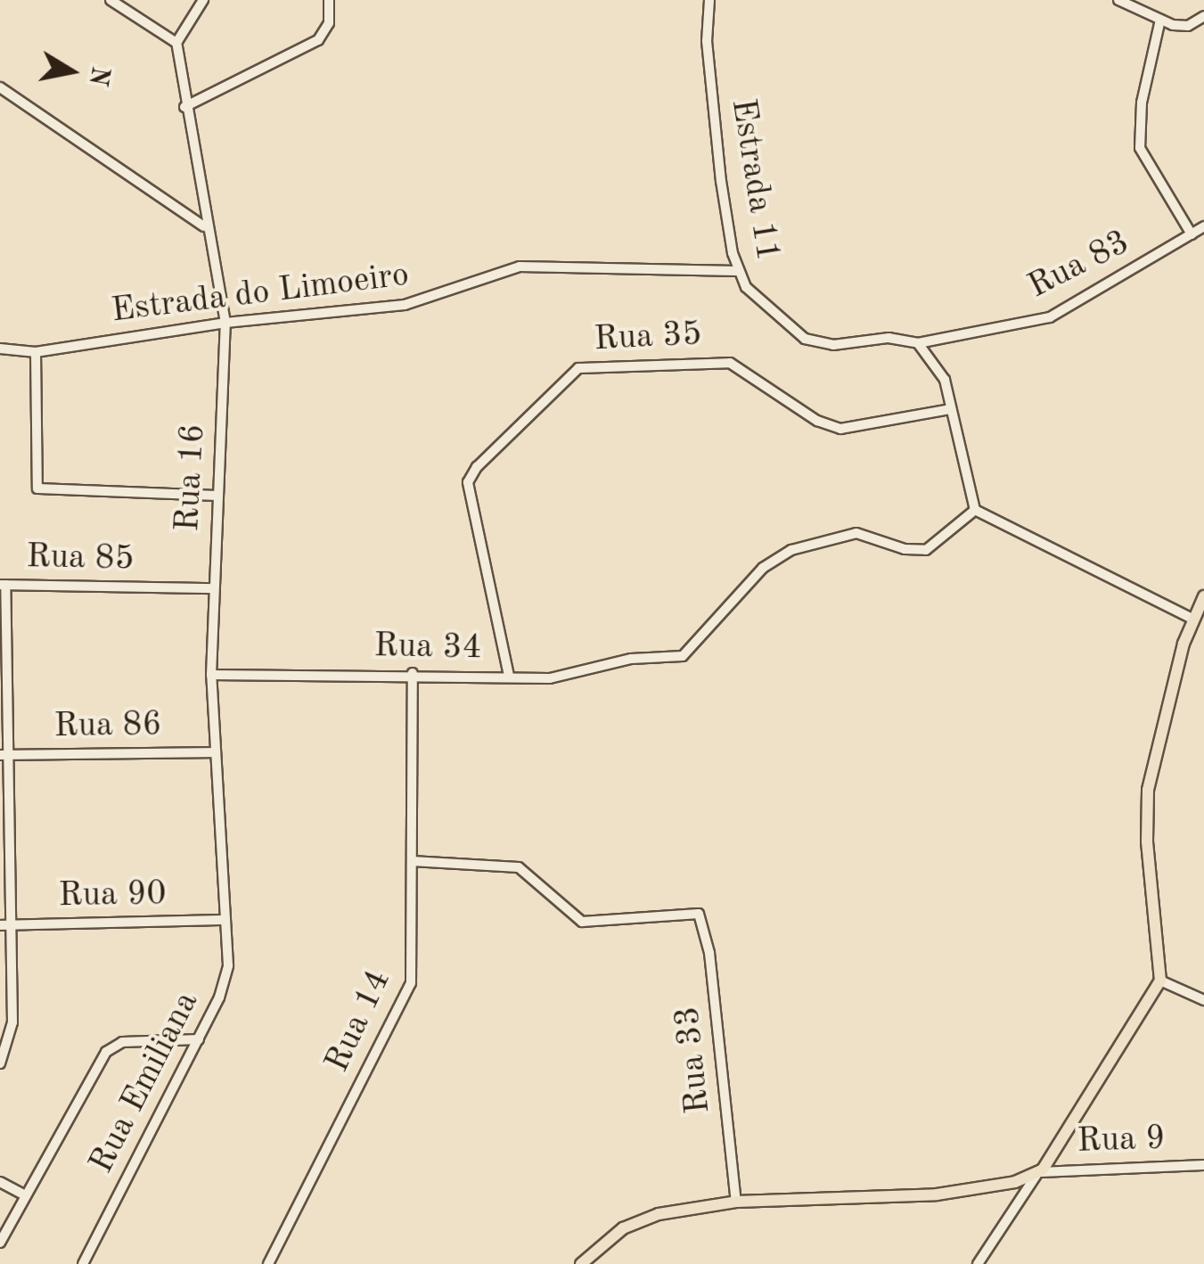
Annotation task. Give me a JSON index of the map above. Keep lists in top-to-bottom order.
{
  "streets": {
    "street": [
      "Estrada 11",
      "Rua 83",
      "Estrada do Limoeiro",
      "Rua 35",
      "Rua 16",
      "Rua 85",
      "Rua 34",
      "Rua 86",
      "Rua 90",
      "Rua 14",
      "Rua 33",
      "Rua Emiliana",
      "Rua 9"
    ]
  },
  "crossings": [
    ["Estrada 11", "Rua 83"],
    ["Estrada 11", "Estrada do Limoeiro"],
    ["Estrada do Limoeiro", "Rua 16"],
    ["Rua 35", "Rua 34"],
    ["Rua 16", "Rua 85"],
    ["Rua 16", "Rua 34"],
    ["Rua 16", "Rua 86"],
    ["Rua 16", "Rua 90"],
    ["Rua 16", "Rua Emiliana"],
    ["Rua 34", "Rua 14"],
    ["Rua 90", "Rua Emiliana"],
    ["Rua 14", "Rua 33"]
  ],
  "north": "right"
}
